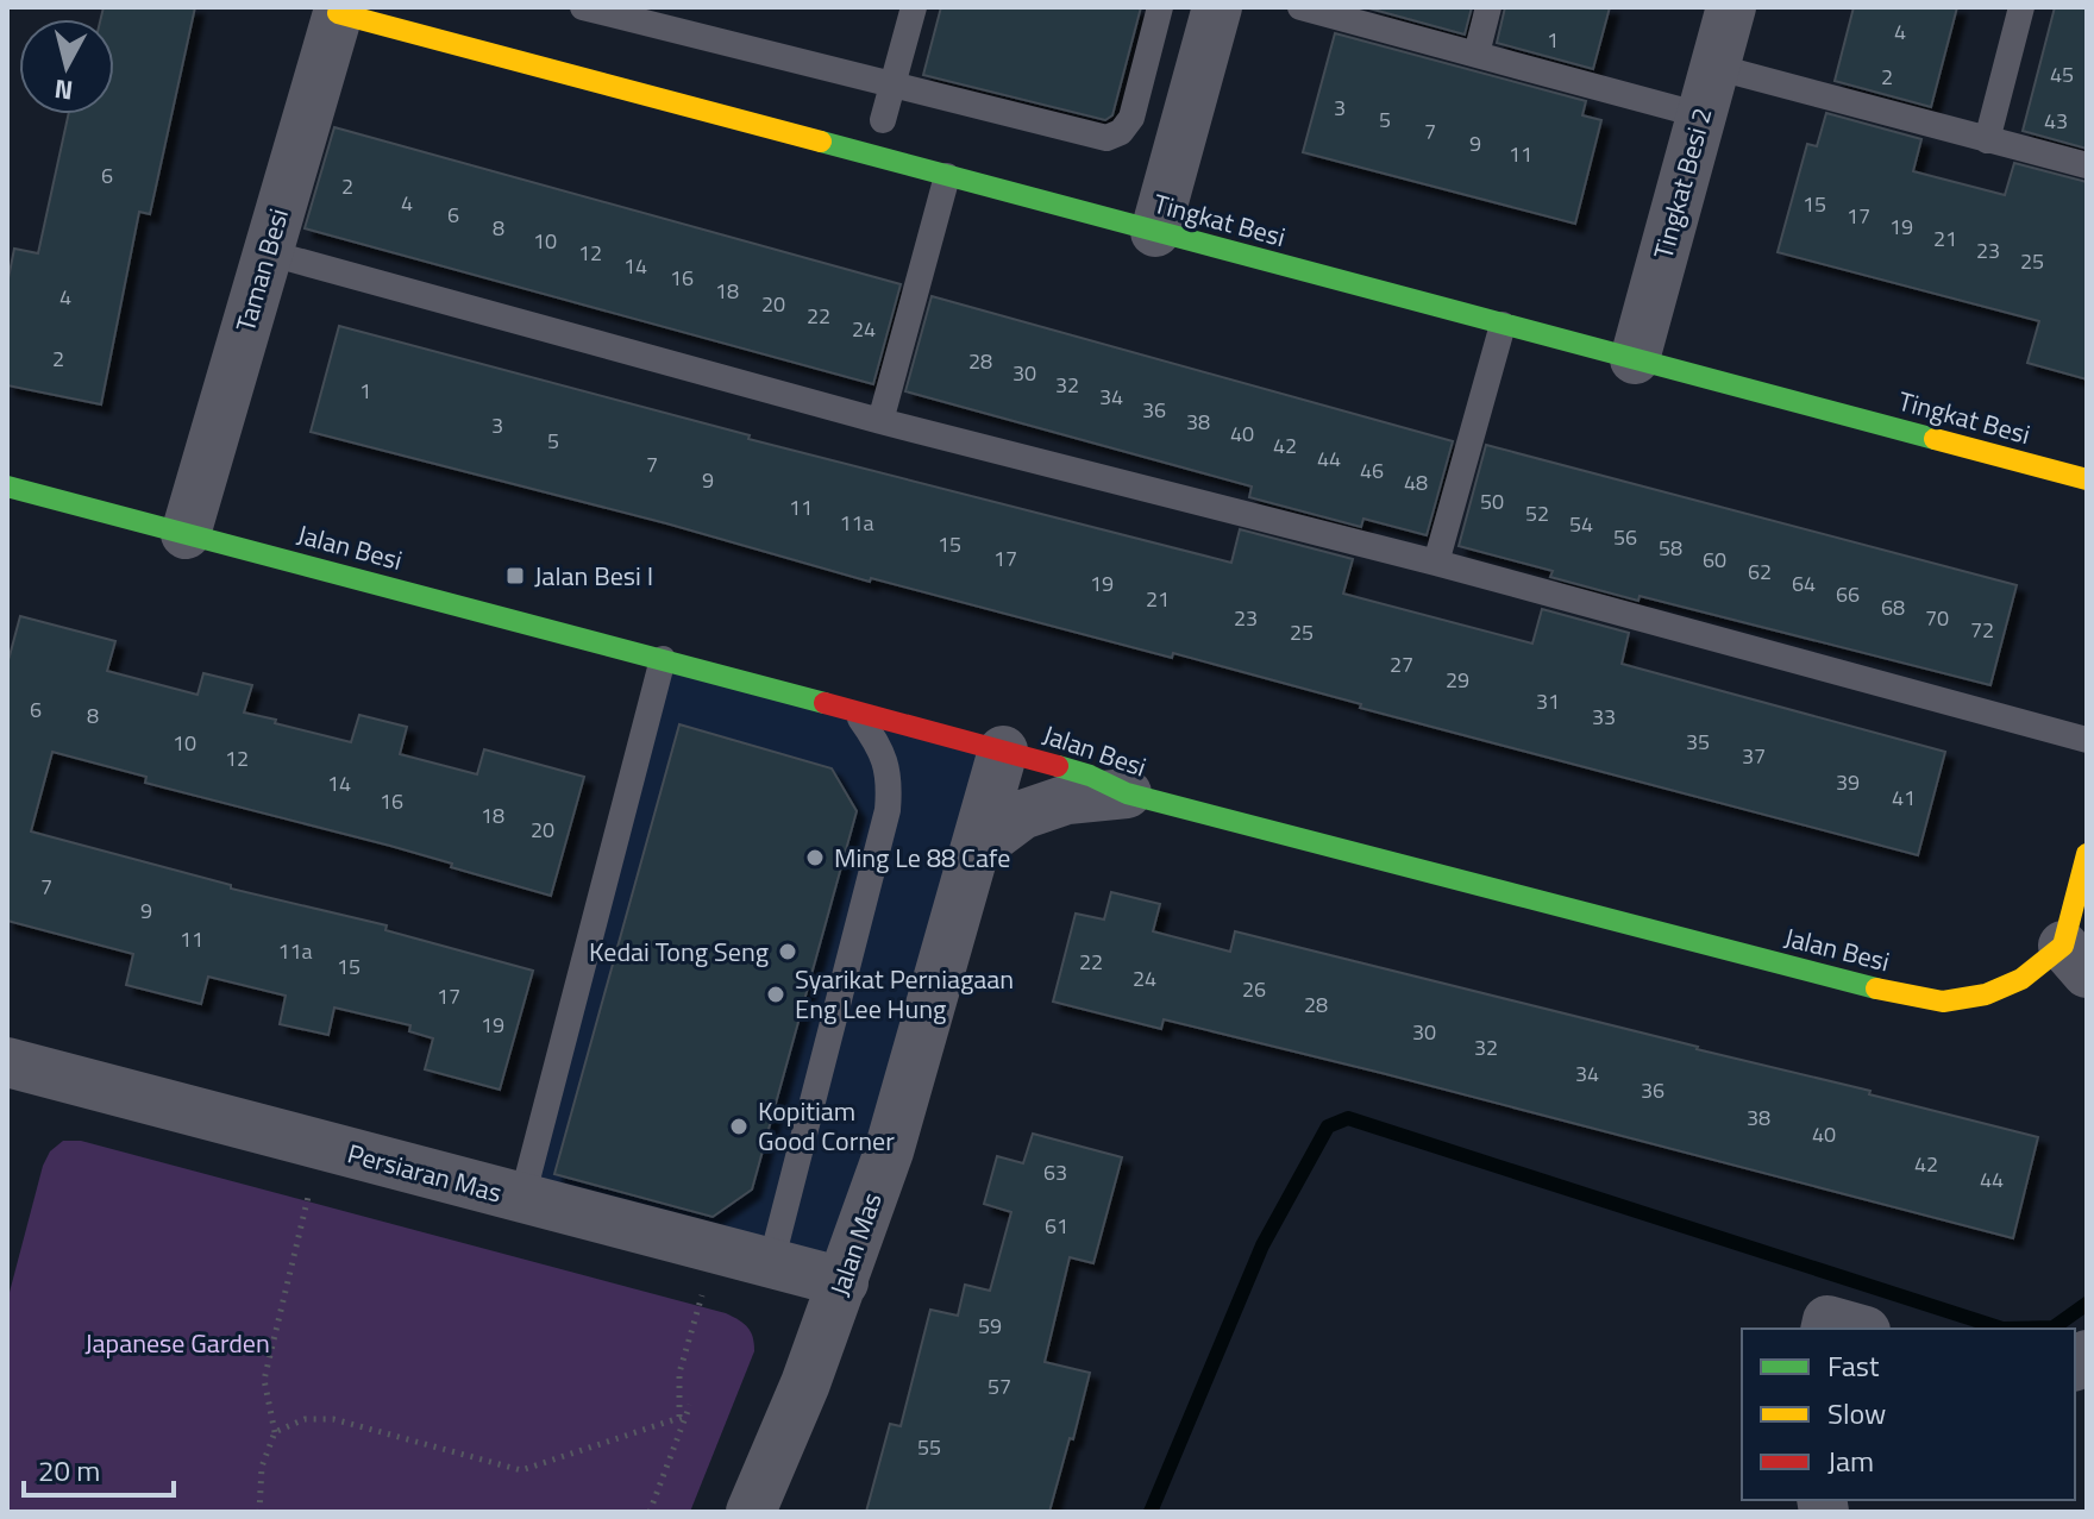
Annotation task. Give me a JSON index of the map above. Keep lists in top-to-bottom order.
{
  "streets": {
    "street": [
      "Tingkat Besi 2",
      "Tingkat Besi",
      "Taman Besi",
      "Jalan Besi",
      "Persiaran Mas",
      "Jalan Mas"
    ]
  },
  "crossings": [
    ["Tingkat Besi 2", "Tingkat Besi"],
    ["Tingkat Besi", "Taman Besi"],
    ["Taman Besi", "Jalan Besi"],
    ["Jalan Besi", "Jalan Mas"],
    ["Persiaran Mas", "Jalan Mas"]
  ],
  "parks": ["Japanese Garden"],
  "places": {
    "transit": ["Jalan Besi I"],
    "other": [
      "Ming Le 88 Cafe",
      "Kedai Tong Seng",
      "Syarikat Perniagaan Eng Lee Hung",
      "Kopitiam Good Corner"
    ]
  },
  "house_numbers": [
    "4",
    "1",
    "45",
    "2",
    "3",
    "5",
    "43",
    "7",
    "9",
    "11",
    "6",
    "2",
    "4",
    "15",
    "6",
    "17",
    "19",
    "8",
    "21",
    "10",
    "23",
    "12",
    "25",
    "14",
    "16",
    "18",
    "4",
    "20",
    "22",
    "24",
    "2",
    "28",
    "30",
    "32",
    "1",
    "34",
    "36",
    "38",
    "3",
    "40",
    "5",
    "42",
    "44",
    "7",
    "46",
    "9",
    "48",
    "50",
    "11",
    "52",
    "11a",
    "54",
    "56",
    "15",
    "58",
    "17",
    "60",
    "62",
    "19",
    "64",
    "66",
    "21",
    "68",
    "23",
    "70",
    "72",
    "25",
    "27",
    "29",
    "31",
    "6",
    "8",
    "33",
    "35",
    "10",
    "37",
    "12",
    "39",
    "14",
    "41",
    "16",
    "18",
    "20",
    "7",
    "9",
    "11",
    "11a",
    "22",
    "15",
    "24",
    "26",
    "17",
    "28",
    "19",
    "30",
    "32",
    "34",
    "36",
    "38",
    "40",
    "42",
    "63",
    "44",
    "61",
    "59",
    "57",
    "55"
  ],
  "legend": ["Fast", "Slow", "Jam"],
  "scale_bar": "20 m",
  "north": "bottom"
}
